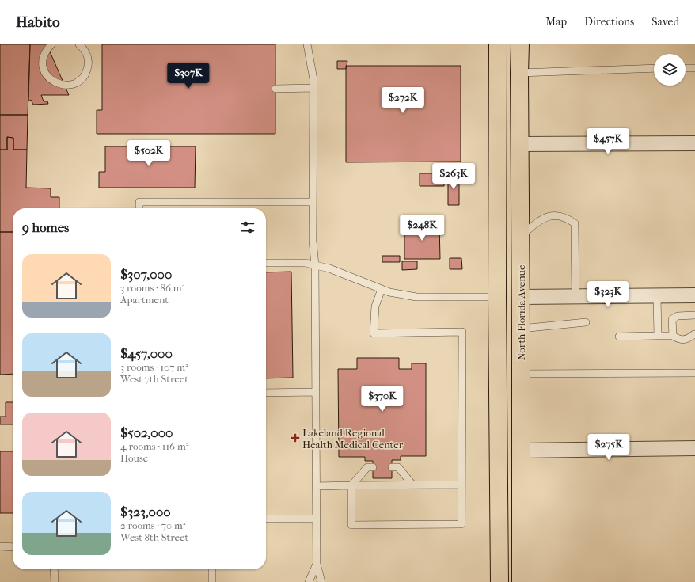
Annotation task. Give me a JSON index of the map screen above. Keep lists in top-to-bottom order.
{
  "streets": {
    "main road": ["North Florida Avenue"]
  },
  "places": {
    "health": ["Lakeland Regional Health Medical Center"]
  },
  "page": {
    "header": "Habito",
    "nav": ["Map", "Directions", "Saved"],
    "price": [
      "$307K",
      "$272K",
      "$457K",
      "$502K",
      "$263K",
      "$248K",
      "$323K",
      "$370K",
      "$275K"
    ],
    "heading": "9 homes",
    "list": [
      {
        "name": "$307,000",
        "note": "3 rooms · 86 m² · Apartment"
      },
      {
        "name": "$457,000",
        "note": "3 rooms · 107 m² · West 7th Street"
      },
      {
        "name": "$502,000",
        "note": "4 rooms · 116 m² · House"
      },
      {
        "name": "$323,000",
        "note": "2 rooms · 70 m² · West 8th Street"
      }
    ]
  }
}
